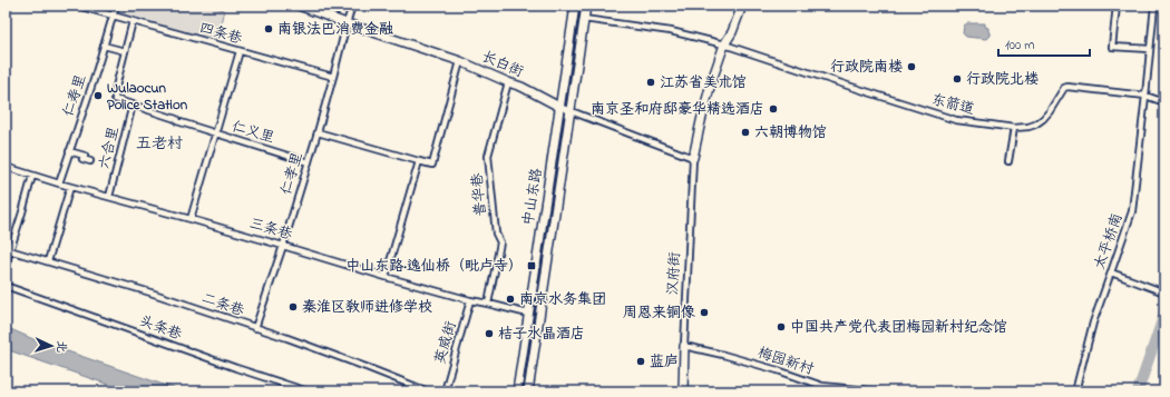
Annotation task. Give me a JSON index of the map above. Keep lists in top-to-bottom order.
{
  "streets": {
    "main road": ["长白街", "中山东路", "汉府街"],
    "street": [
      "四条巷",
      "仁寿里",
      "东箭道",
      "仁义里",
      "六合里",
      "仁孝里",
      "普华巷",
      "三条巷",
      "太平桥南",
      "二条巷",
      "头条巷",
      "英威街",
      "梅园新村"
    ]
  },
  "crossings": [
    ["四条巷", "仁寿里"],
    ["四条巷", "仁孝里"],
    ["长白街", "仁孝里"],
    ["长白街", "普华巷"],
    ["长白街", "中山东路"],
    ["长白街", "汉府街"],
    ["仁寿里", "三条巷"],
    ["东箭道", "中山东路"],
    ["东箭道", "太平桥南"],
    ["仁义里", "六合里"],
    ["仁义里", "仁孝里"],
    ["六合里", "三条巷"],
    ["仁孝里", "三条巷"],
    ["仁孝里", "二条巷"],
    ["普华巷", "三条巷"],
    ["中山东路", "三条巷"],
    ["三条巷", "英威街"],
    ["汉府街", "梅园新村"]
  ],
  "districts": ["五老村"],
  "places": {
    "other": [
      "南银法巴消费金融",
      "行政院南楼",
      "行政院北楼",
      "江苏省美术馆",
      "Wulaocun Police Station",
      "南京圣和府邸豪华精选酒店",
      "六朝博物馆",
      "南京水务集团",
      "秦淮区教师进修学校",
      "周恩来铜像",
      "中国共产党代表团梅园新村纪念馆",
      "桔子水晶酒店",
      "蓝庐"
    ],
    "transit": ["中山东路·逸仙桥（毗卢寺）"]
  },
  "scale_bar": "100 m",
  "north": "right"
}
